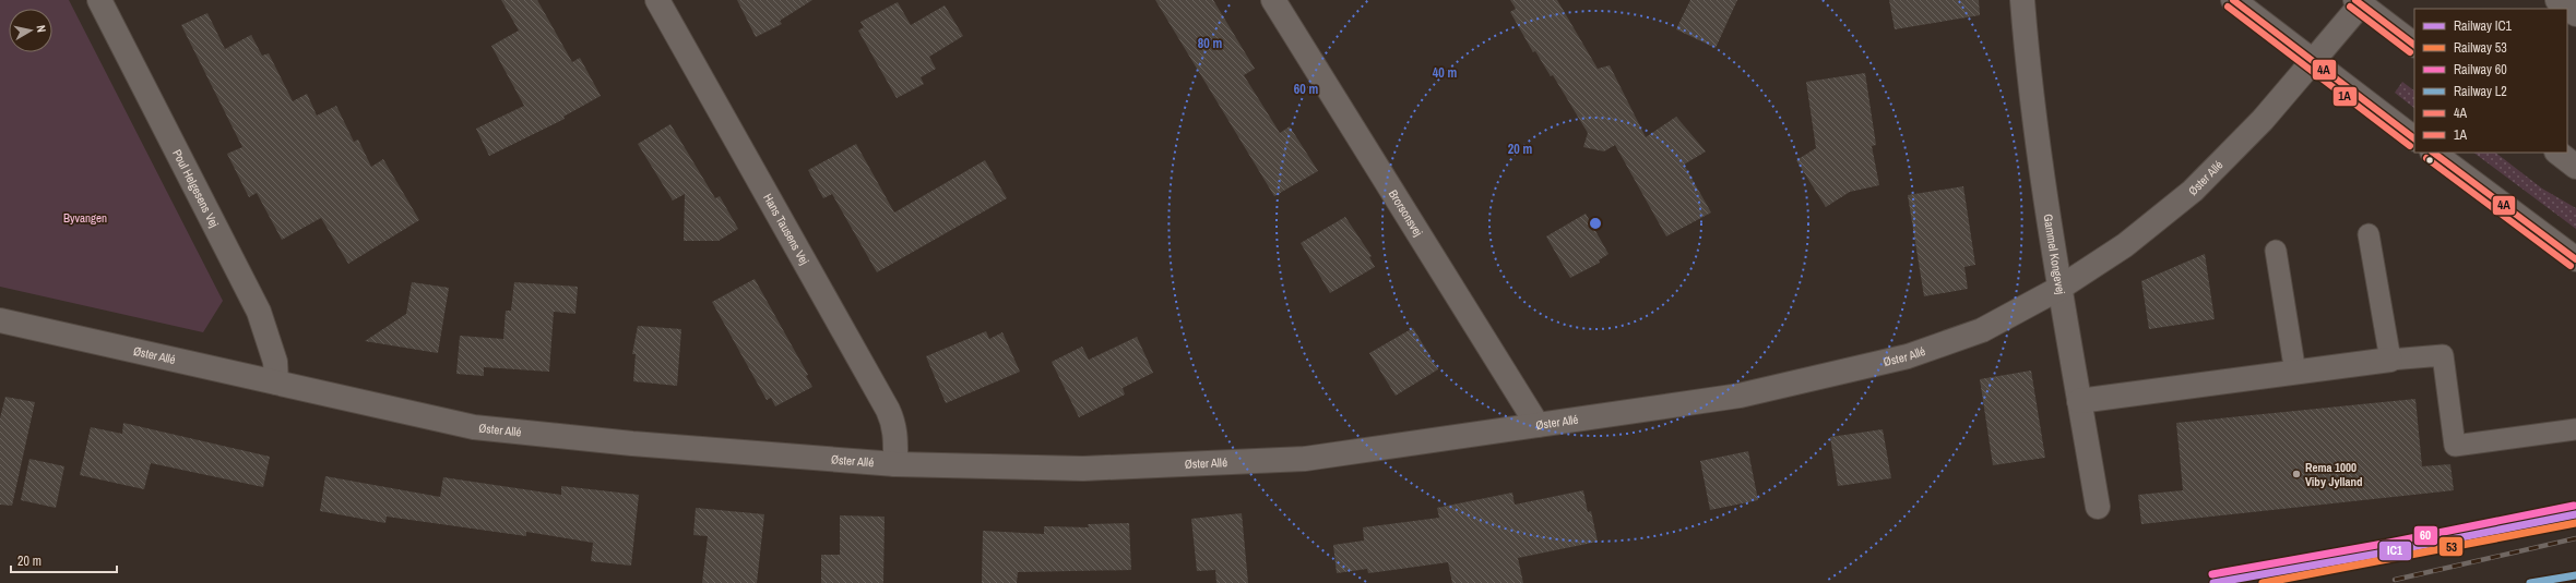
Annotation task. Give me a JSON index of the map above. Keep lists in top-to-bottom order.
{
  "streets": {
    "street": [
      "Øster Allé",
      "Poul Helgesens Vej",
      "Brorsonsvej",
      "Hans Tausens Vej",
      "Gammel Kongevej"
    ]
  },
  "crossings": [
    ["Øster Allé", "Poul Helgesens Vej"],
    ["Øster Allé", "Brorsonsvej"],
    ["Øster Allé", "Hans Tausens Vej"],
    ["Øster Allé", "Gammel Kongevej"]
  ],
  "parks": ["Byvangen"],
  "places": ["Rema 1000 Viby Jylland"],
  "lines": [
    "transit line 4A",
    "transit line 1A",
    "rail line 60",
    "rail line IC1",
    "rail line 53",
    "rail line L2"
  ],
  "legend": [
    "Railway IC1",
    "Railway 53",
    "Railway 60",
    "Railway L2",
    "4A",
    "1A"
  ],
  "scale_bar": "20 m",
  "north": "right",
  "rings": [
    "80 m",
    "40 m",
    "60 m",
    "20 m"
  ]
}
